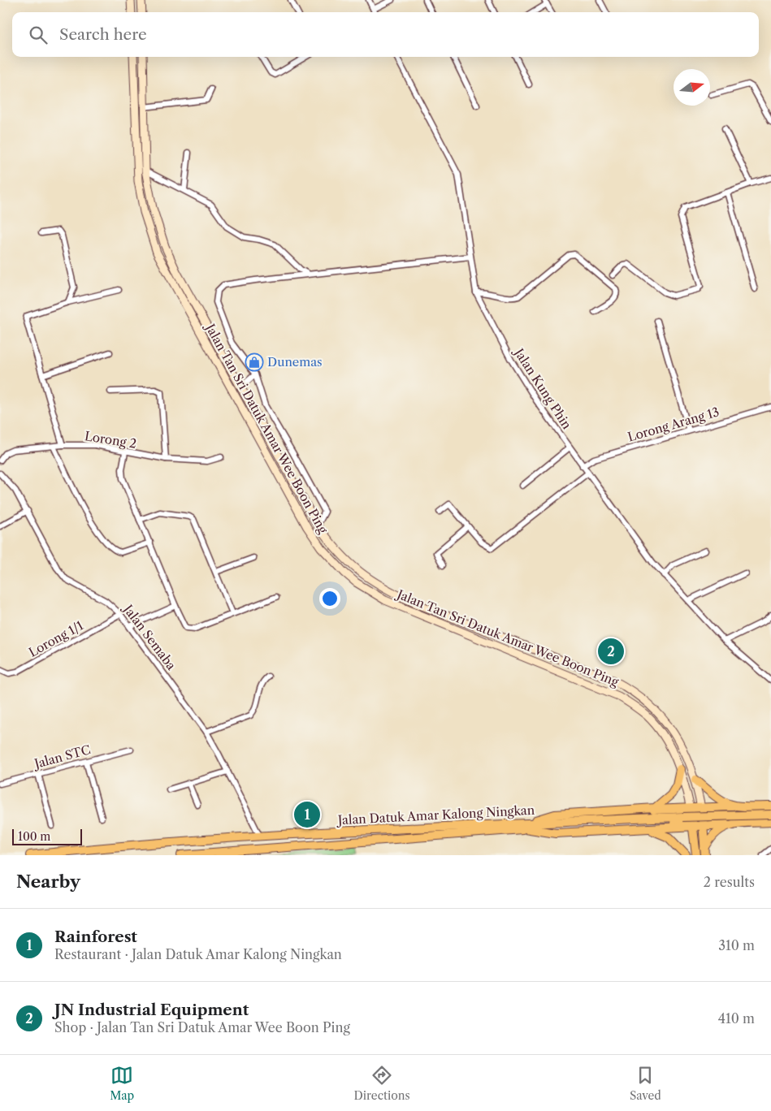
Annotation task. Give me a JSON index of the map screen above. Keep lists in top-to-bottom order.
{
  "streets": {
    "highway": ["Jalan Datuk Amar Kalong Ningkan"],
    "main road": ["Jalan Tan Sri Datuk Amar Wee Boon Ping"],
    "street": [
      "Jalan Kung Phin",
      "Lorong Arang 13",
      "Lorong 2",
      "Jalan Semaba",
      "Lorong 1/1",
      "Jalan STC"
    ]
  },
  "crossings": [
    ["Jalan Kung Phin", "Lorong Arang 13"],
    ["Jalan Semaba", "Lorong 1/1"],
    ["Jalan Semaba", "Jalan Datuk Amar Kalong Ningkan"]
  ],
  "places": {
    "shop": ["Dunemas"]
  },
  "scale_bar": "100 m",
  "north": "right",
  "page": {
    "search": "Search here",
    "pins": ["2", "1"],
    "scale": "100 m",
    "heading": ["Nearby", "2 results"],
    "list": [
      {
        "mark": "1",
        "name": "Rainforest",
        "note": "Restaurant · Jalan Datuk Amar Kalong Ningkan",
        "value": "310 m"
      },
      {
        "mark": "2",
        "name": "JN Industrial Equipment",
        "note": "Shop · Jalan Tan Sri Datuk Amar Wee Boon Ping",
        "value": "410 m"
      }
    ],
    "nav": ["Map", "Directions", "Saved"]
  }
}
